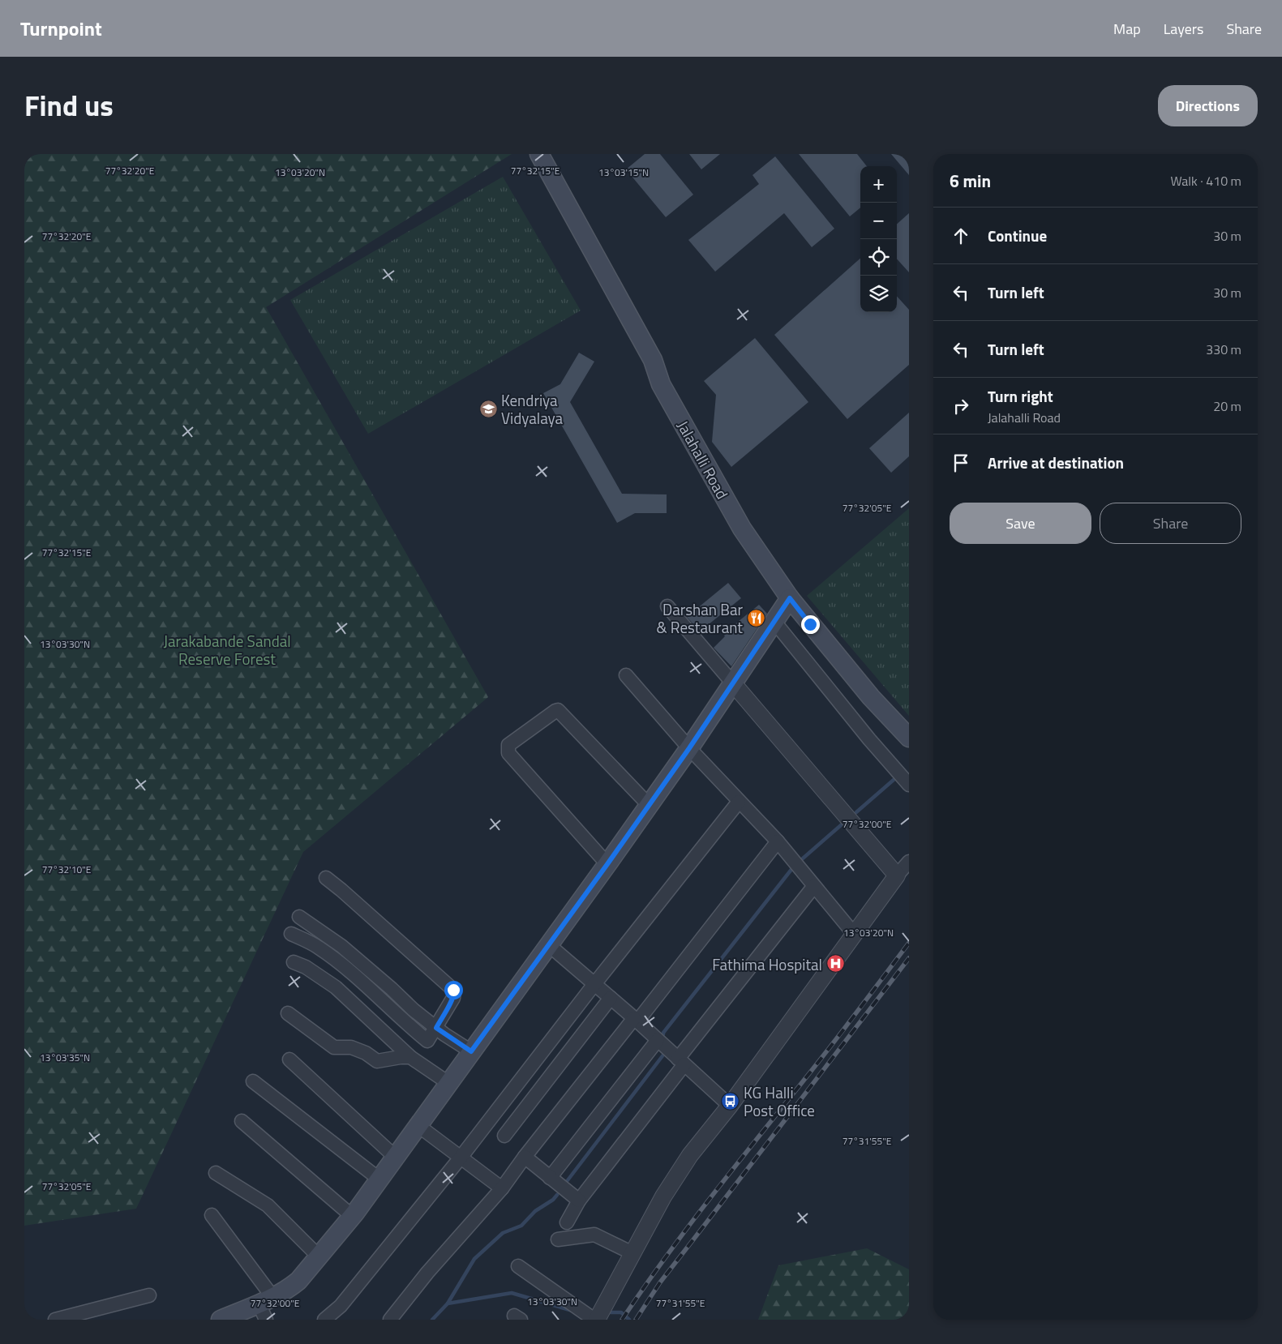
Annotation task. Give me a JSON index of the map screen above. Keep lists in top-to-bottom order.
{
  "streets": {
    "main road": ["Jalahalli Road"]
  },
  "parks": ["Jarakabande Sandal Reserve Forest"],
  "places": {
    "school or university": ["Kendriya Vidyalaya"],
    "restaurant": ["Darshan Bar & Restaurant"],
    "hospital": ["Fathima Hospital"],
    "bus stop": ["KG Halli Post Office"]
  },
  "page": {
    "header": "Turnpoint",
    "nav": ["Map", "Layers", "Share"],
    "title": "Find us",
    "buttons": [
      "Directions",
      ["Save", "Share"]
    ],
    "heading": ["6 min", "Walk · 410 m"],
    "map_buttons": ["+", "−"],
    "list": [
      ["Continue", "30 m"],
      ["Turn left", "30 m"],
      ["Turn left", "330 m"],
      ["Turn right", "Jalahalli Road", "20 m"],
      "Arrive at destination"
    ]
  },
  "coordinates": [
    "77°32'20\"E",
    "77°32'15\"E",
    "13°03'20\"N",
    "13°03'15\"N",
    "77°32'05\"E",
    "13°03'30\"N",
    "77°32'00\"E",
    "77°32'10\"E",
    "13°03'35\"N",
    "77°31'55\"E"
  ]
}
